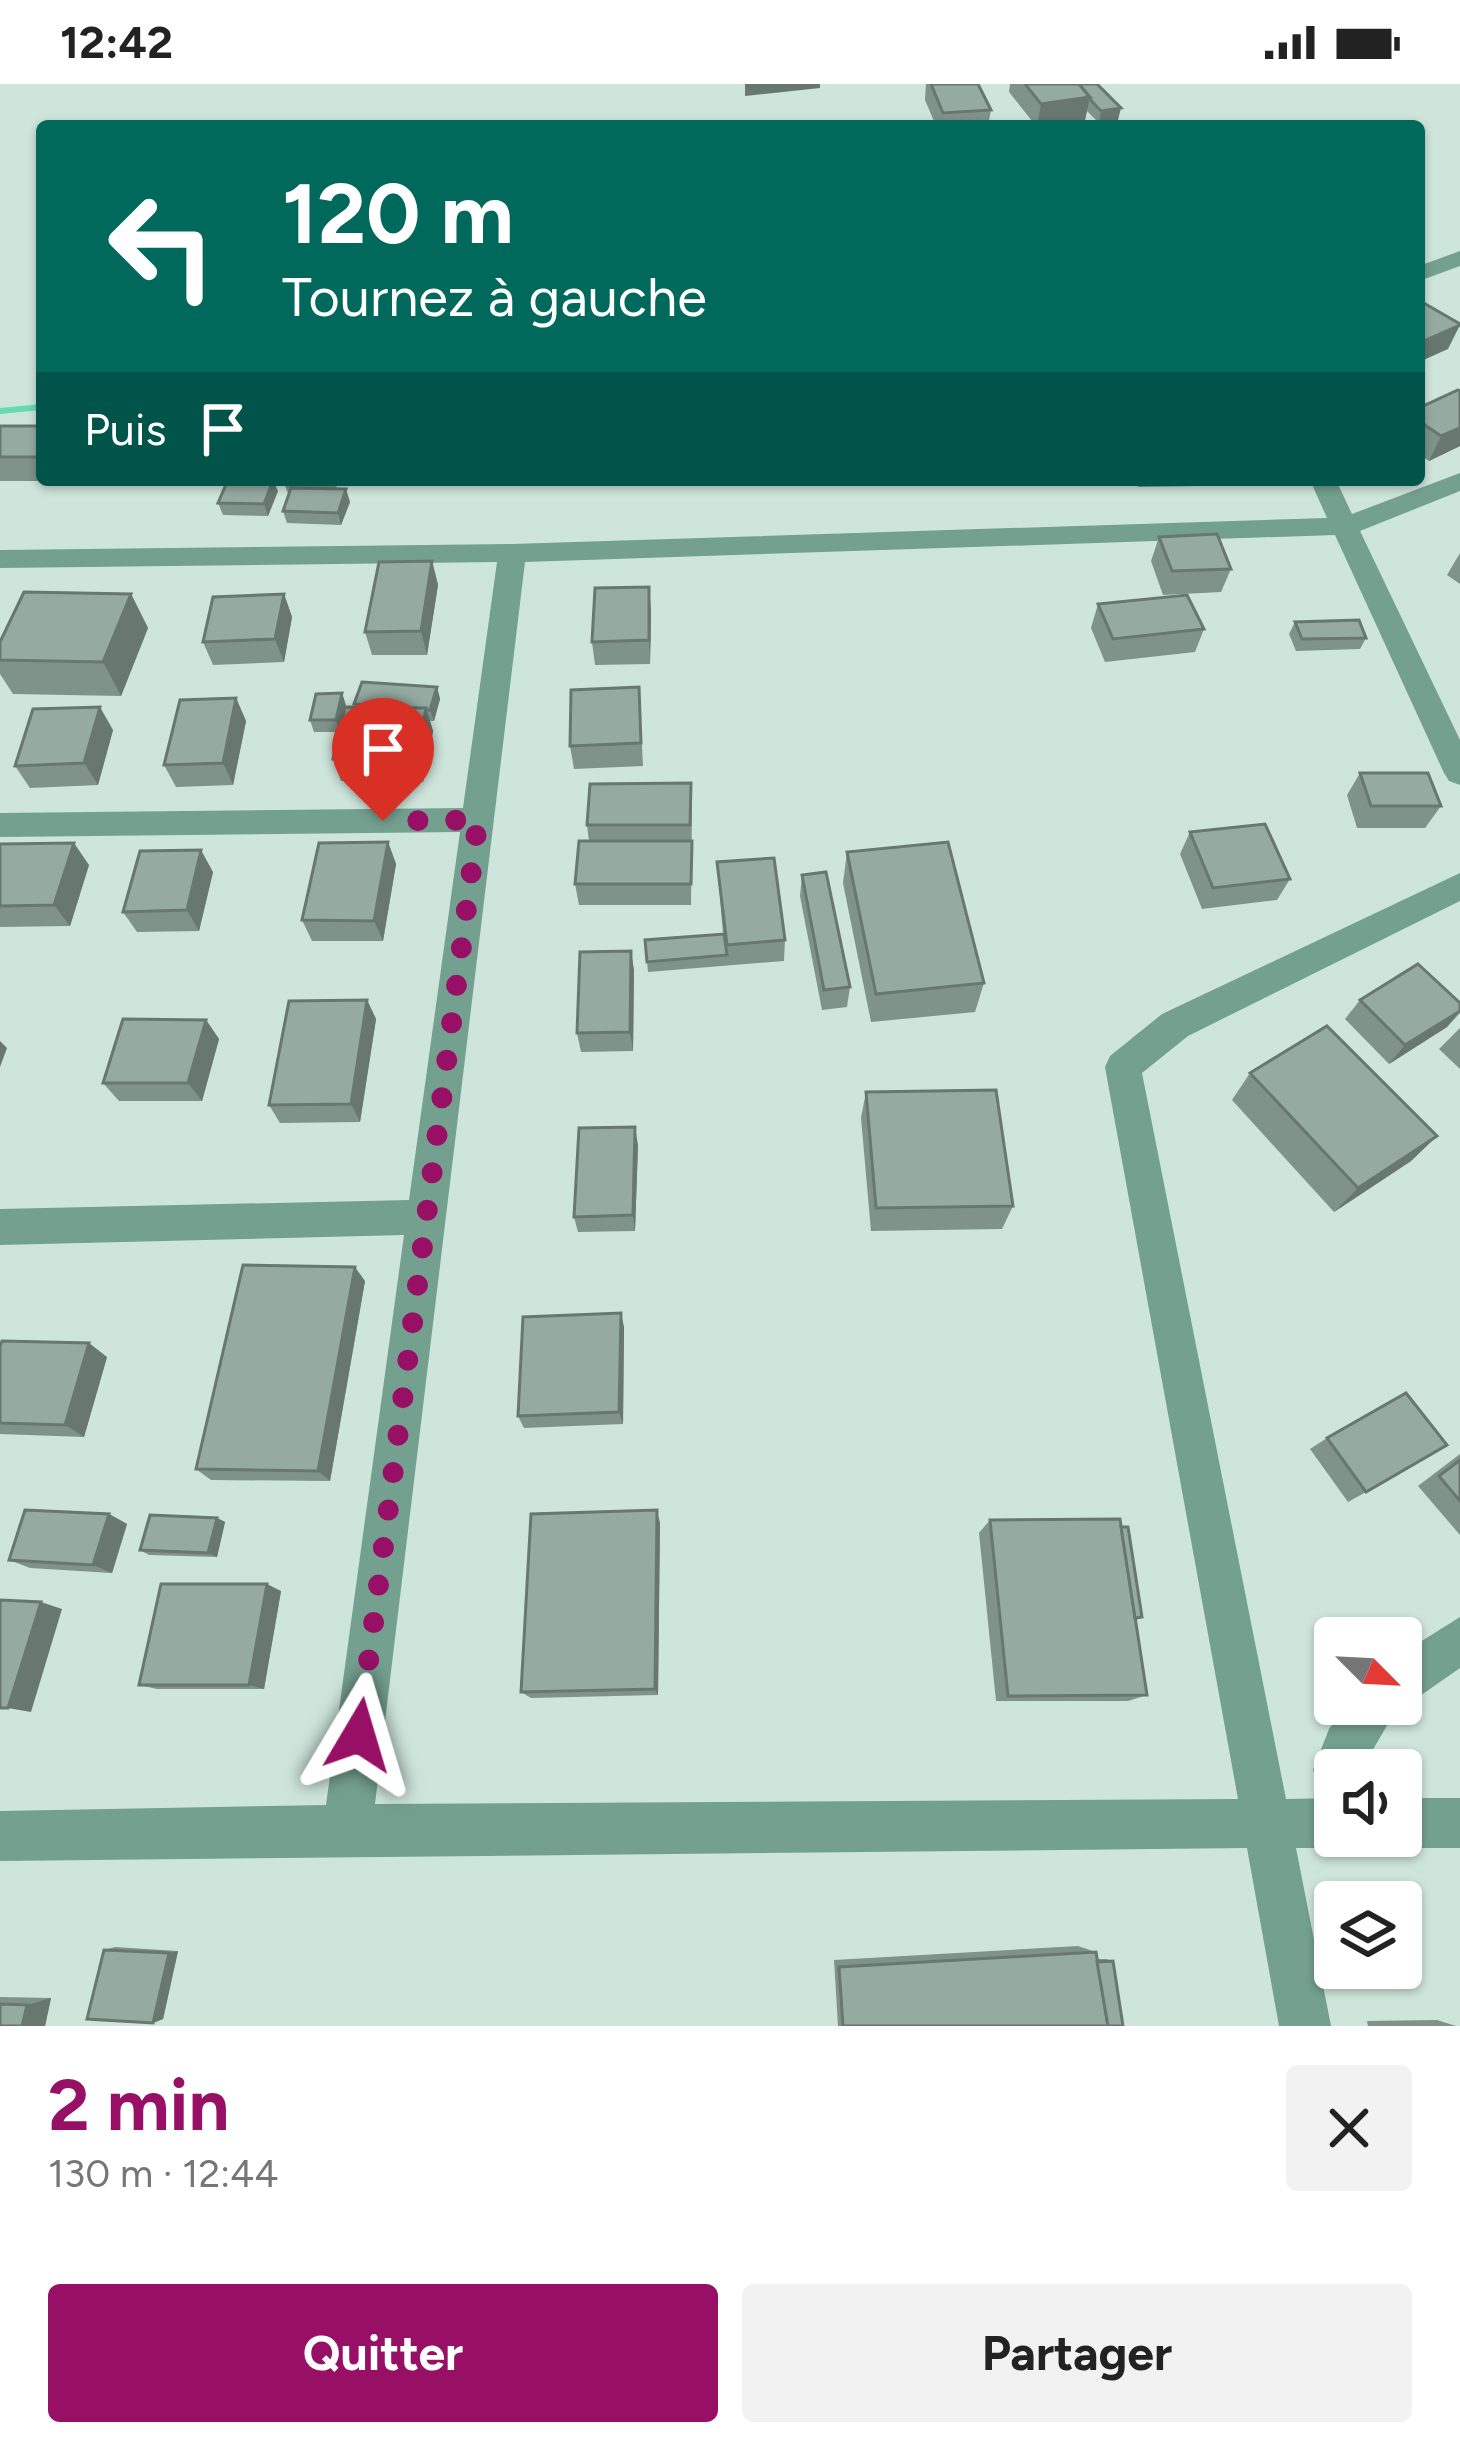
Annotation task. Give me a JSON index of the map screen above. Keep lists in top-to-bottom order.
{
  "north": "bottom right",
  "page": {
    "status": "12:42",
    "turn": ["120 m", "Tournez à gauche"],
    "then": "Puis",
    "heading": ["2 min", "130 m · 12:44"],
    "buttons": ["Quitter", "Partager"]
  }
}
